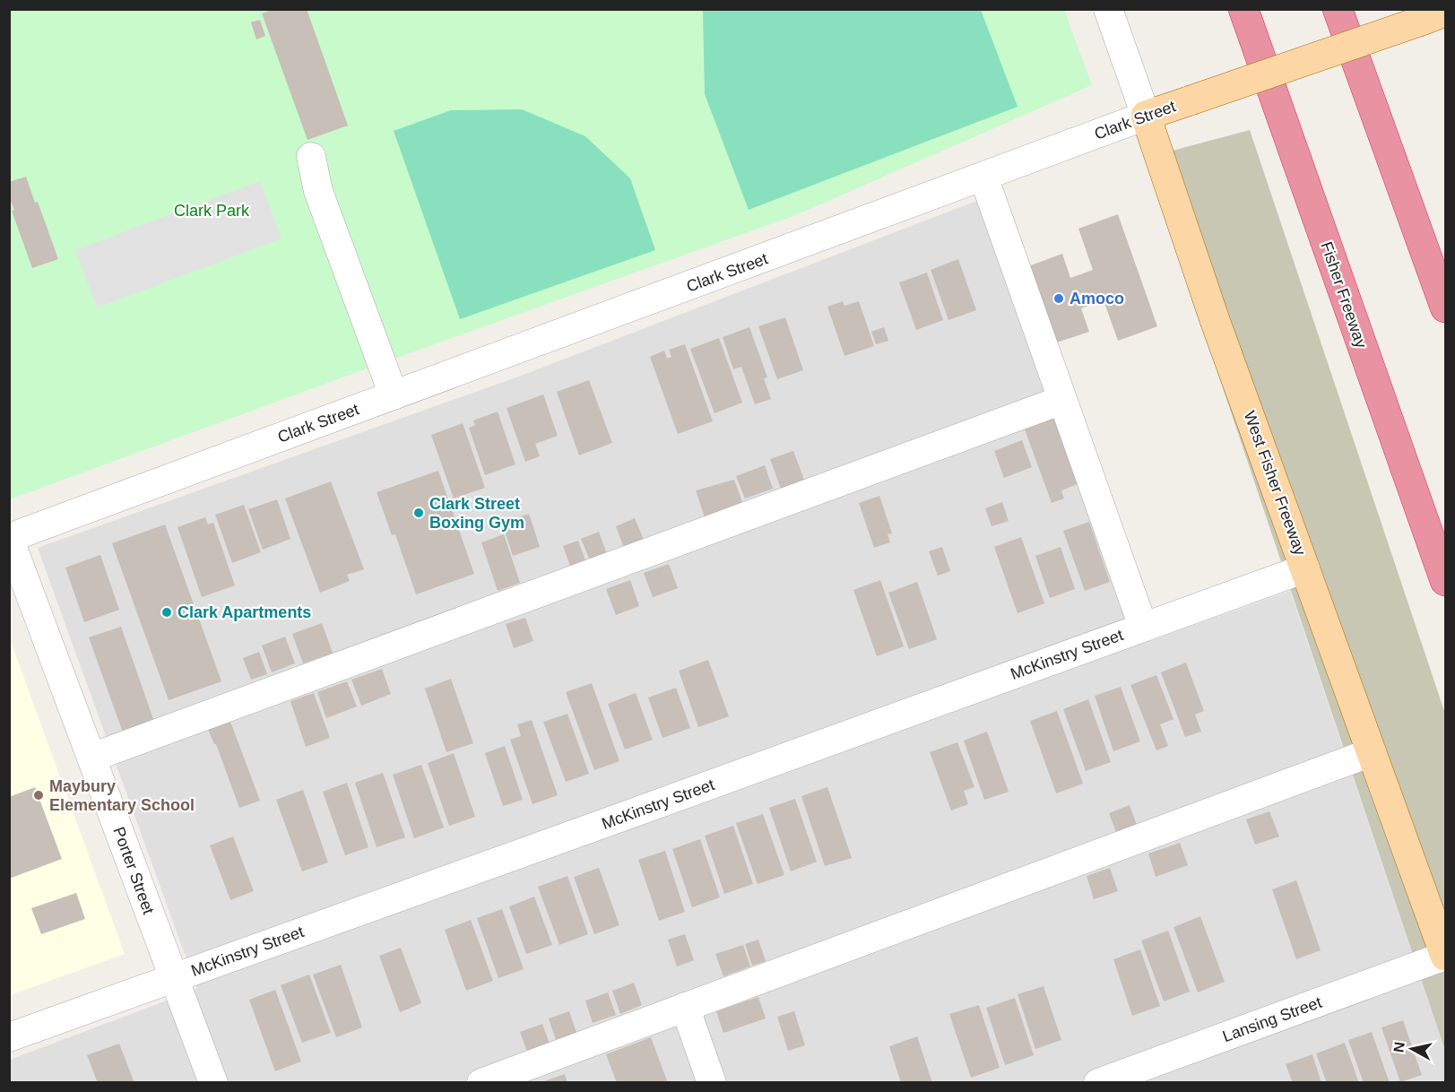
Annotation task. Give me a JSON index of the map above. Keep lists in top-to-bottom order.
{
  "streets": {
    "highway": ["Fisher Freeway"],
    "main road": ["Clark Street", "West Fisher Freeway"],
    "street": ["McKinstry Street", "Porter Street", "Lansing Street"]
  },
  "crossings": [
    ["Clark Street", "West Fisher Freeway"],
    ["Clark Street", "Porter Street"],
    ["West Fisher Freeway", "McKinstry Street"],
    ["West Fisher Freeway", "Lansing Street"],
    ["McKinstry Street", "Porter Street"]
  ],
  "parks": ["Clark Park"],
  "places": [
    "Amoco",
    "Clark Street Boxing Gym",
    "Clark Apartments",
    "Maybury Elementary School"
  ],
  "north": "left"
}
